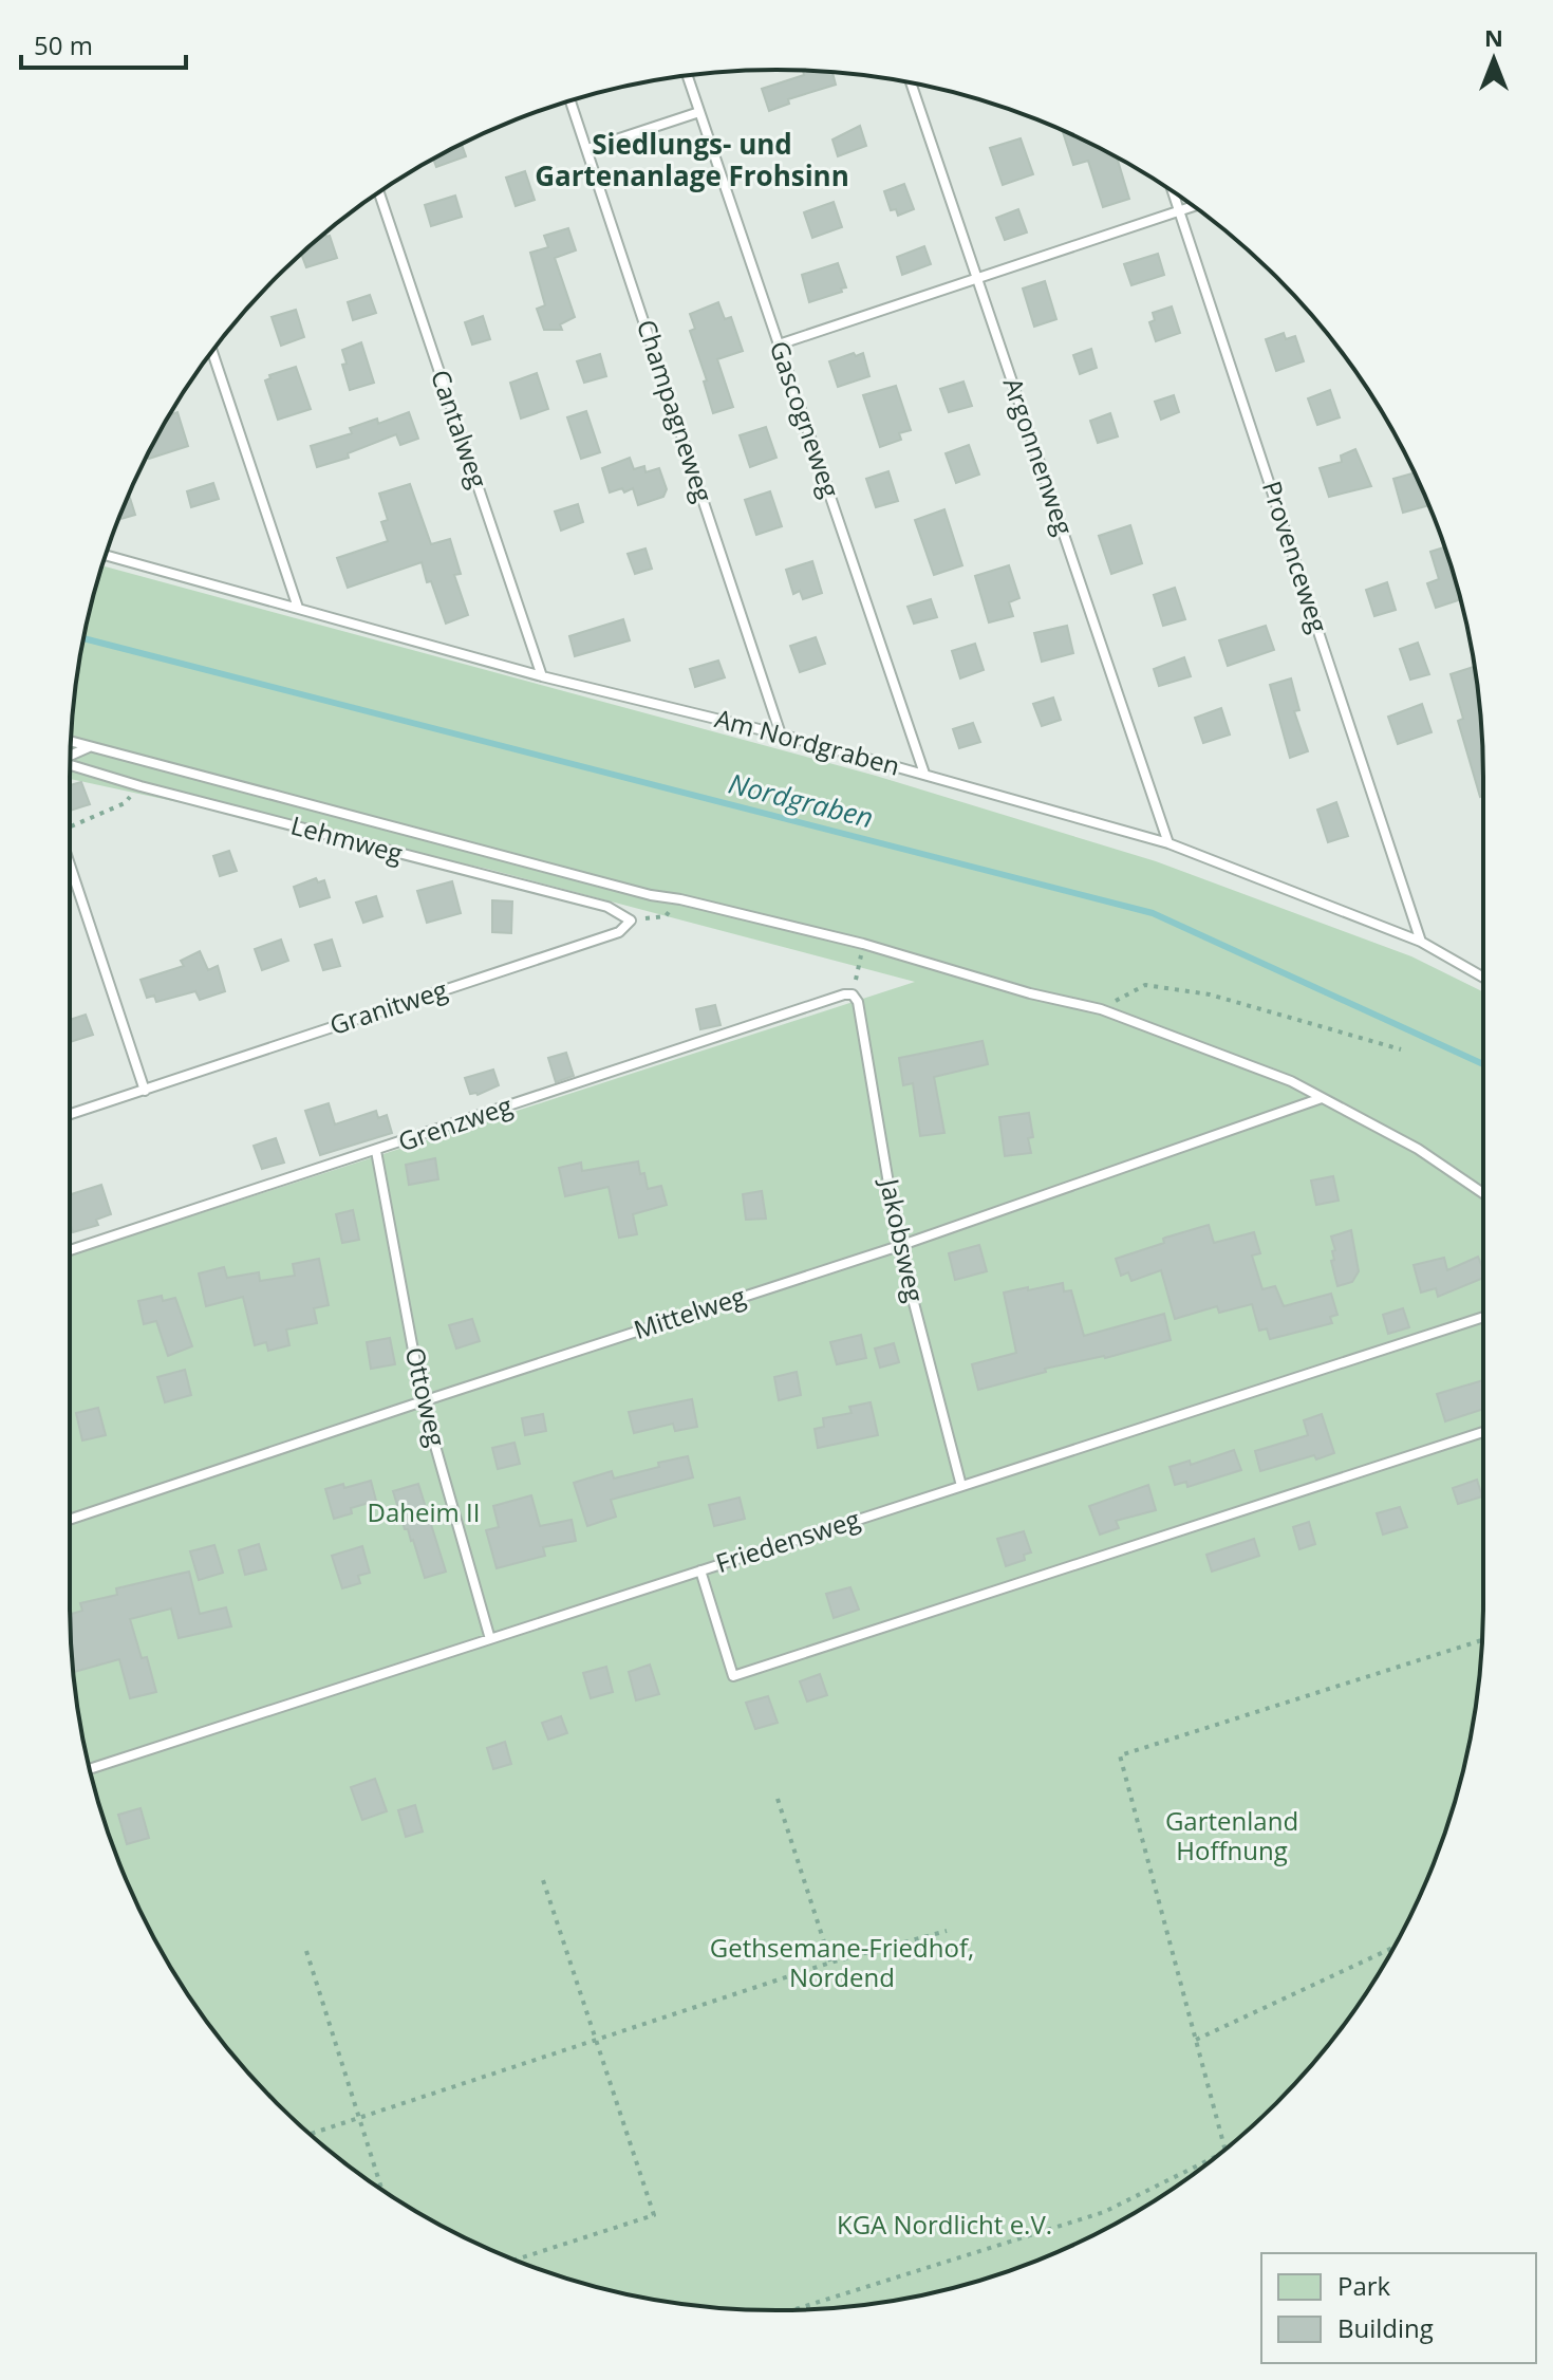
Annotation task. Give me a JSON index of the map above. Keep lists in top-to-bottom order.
{
  "streets": {
    "lane": [
      "Champagneweg",
      "Gascogneweg",
      "Cantalweg",
      "Argonnenweg",
      "Provenceweg",
      "Am Nordgraben",
      "Lehmweg",
      "Granitweg",
      "Grenzweg",
      "Jakobsweg",
      "Mittelweg",
      "Ottoweg",
      "Friedensweg"
    ]
  },
  "crossings": [
    ["Champagneweg", "Am Nordgraben"],
    ["Gascogneweg", "Am Nordgraben"],
    ["Cantalweg", "Am Nordgraben"],
    ["Argonnenweg", "Am Nordgraben"],
    ["Provenceweg", "Am Nordgraben"],
    ["Lehmweg", "Granitweg"],
    ["Grenzweg", "Jakobsweg"],
    ["Grenzweg", "Ottoweg"],
    ["Jakobsweg", "Mittelweg"],
    ["Jakobsweg", "Friedensweg"],
    ["Mittelweg", "Ottoweg"],
    ["Ottoweg", "Friedensweg"]
  ],
  "districts": ["Siedlungs- und Gartenanlage Frohsinn"],
  "water": ["Nordgraben"],
  "parks": [
    "Daheim II",
    "Gartenland Hoffnung",
    "Gethsemane-Friedhof, Nordend",
    "KGA Nordlicht e.V."
  ],
  "legend": ["Park", "Building"],
  "scale_bar": "50 m",
  "north": "top"
}
